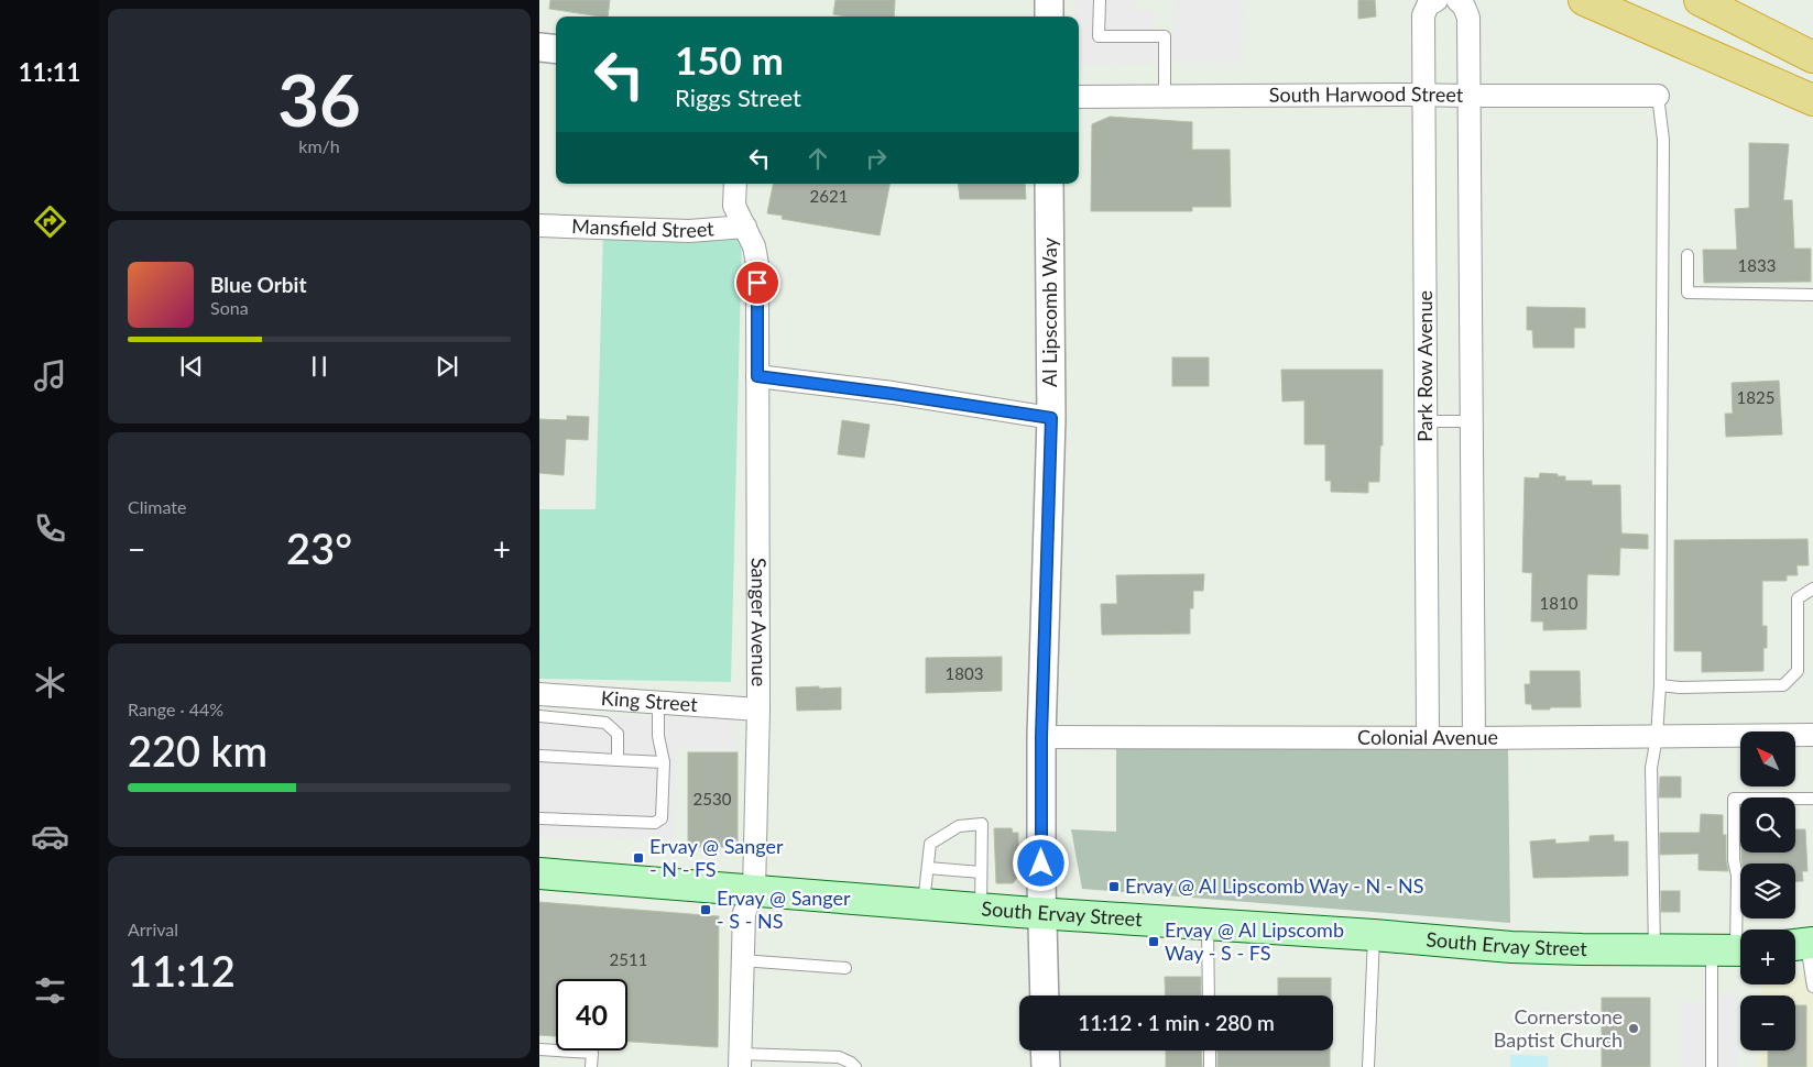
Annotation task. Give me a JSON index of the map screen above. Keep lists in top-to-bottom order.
{
  "streets": {
    "main road": ["South Ervay Street"],
    "street": [
      "South Harwood Street",
      "Mansfield Street",
      "Al Lipscomb Way",
      "Park Row Avenue",
      "Sanger Avenue",
      "King Street",
      "Colonial Avenue"
    ]
  },
  "crossings": [
    ["South Harwood Street", "Park Row Avenue"],
    ["Mansfield Street", "Sanger Avenue"],
    ["Al Lipscomb Way", "Colonial Avenue"],
    ["Al Lipscomb Way", "South Ervay Street"],
    ["Park Row Avenue", "Colonial Avenue"],
    ["Sanger Avenue", "King Street"],
    ["Sanger Avenue", "South Ervay Street"]
  ],
  "places": {
    "transit": [
      "Ervay @ Sanger - N - FS",
      "Ervay @ Al Lipscomb Way - N - NS",
      "Ervay @ Sanger - S - NS",
      "Ervay @ Al Lipscomb Way - S - FS"
    ],
    "other": ["Cornerstone Baptist Church"]
  },
  "house_numbers": [
    "2621",
    "1833",
    "1825",
    "1810",
    "1803",
    "2530",
    "2511"
  ],
  "north": "top left",
  "page": {
    "tabs": "11:11",
    "tile": [
      ["36", "km/h"],
      "Climate",
      ["Range · 44%", "220 km"],
      ["Arrival", "11:12"]
    ],
    "turn": ["150 m", "Riggs Street"],
    "song": ["Blue Orbit", "Sona"],
    "heat": ["−", "23°", "+"],
    "map_buttons": ["+", "−"],
    "limit": "40",
    "trip": "11:12 · 1 min · 280 m"
  }
}
